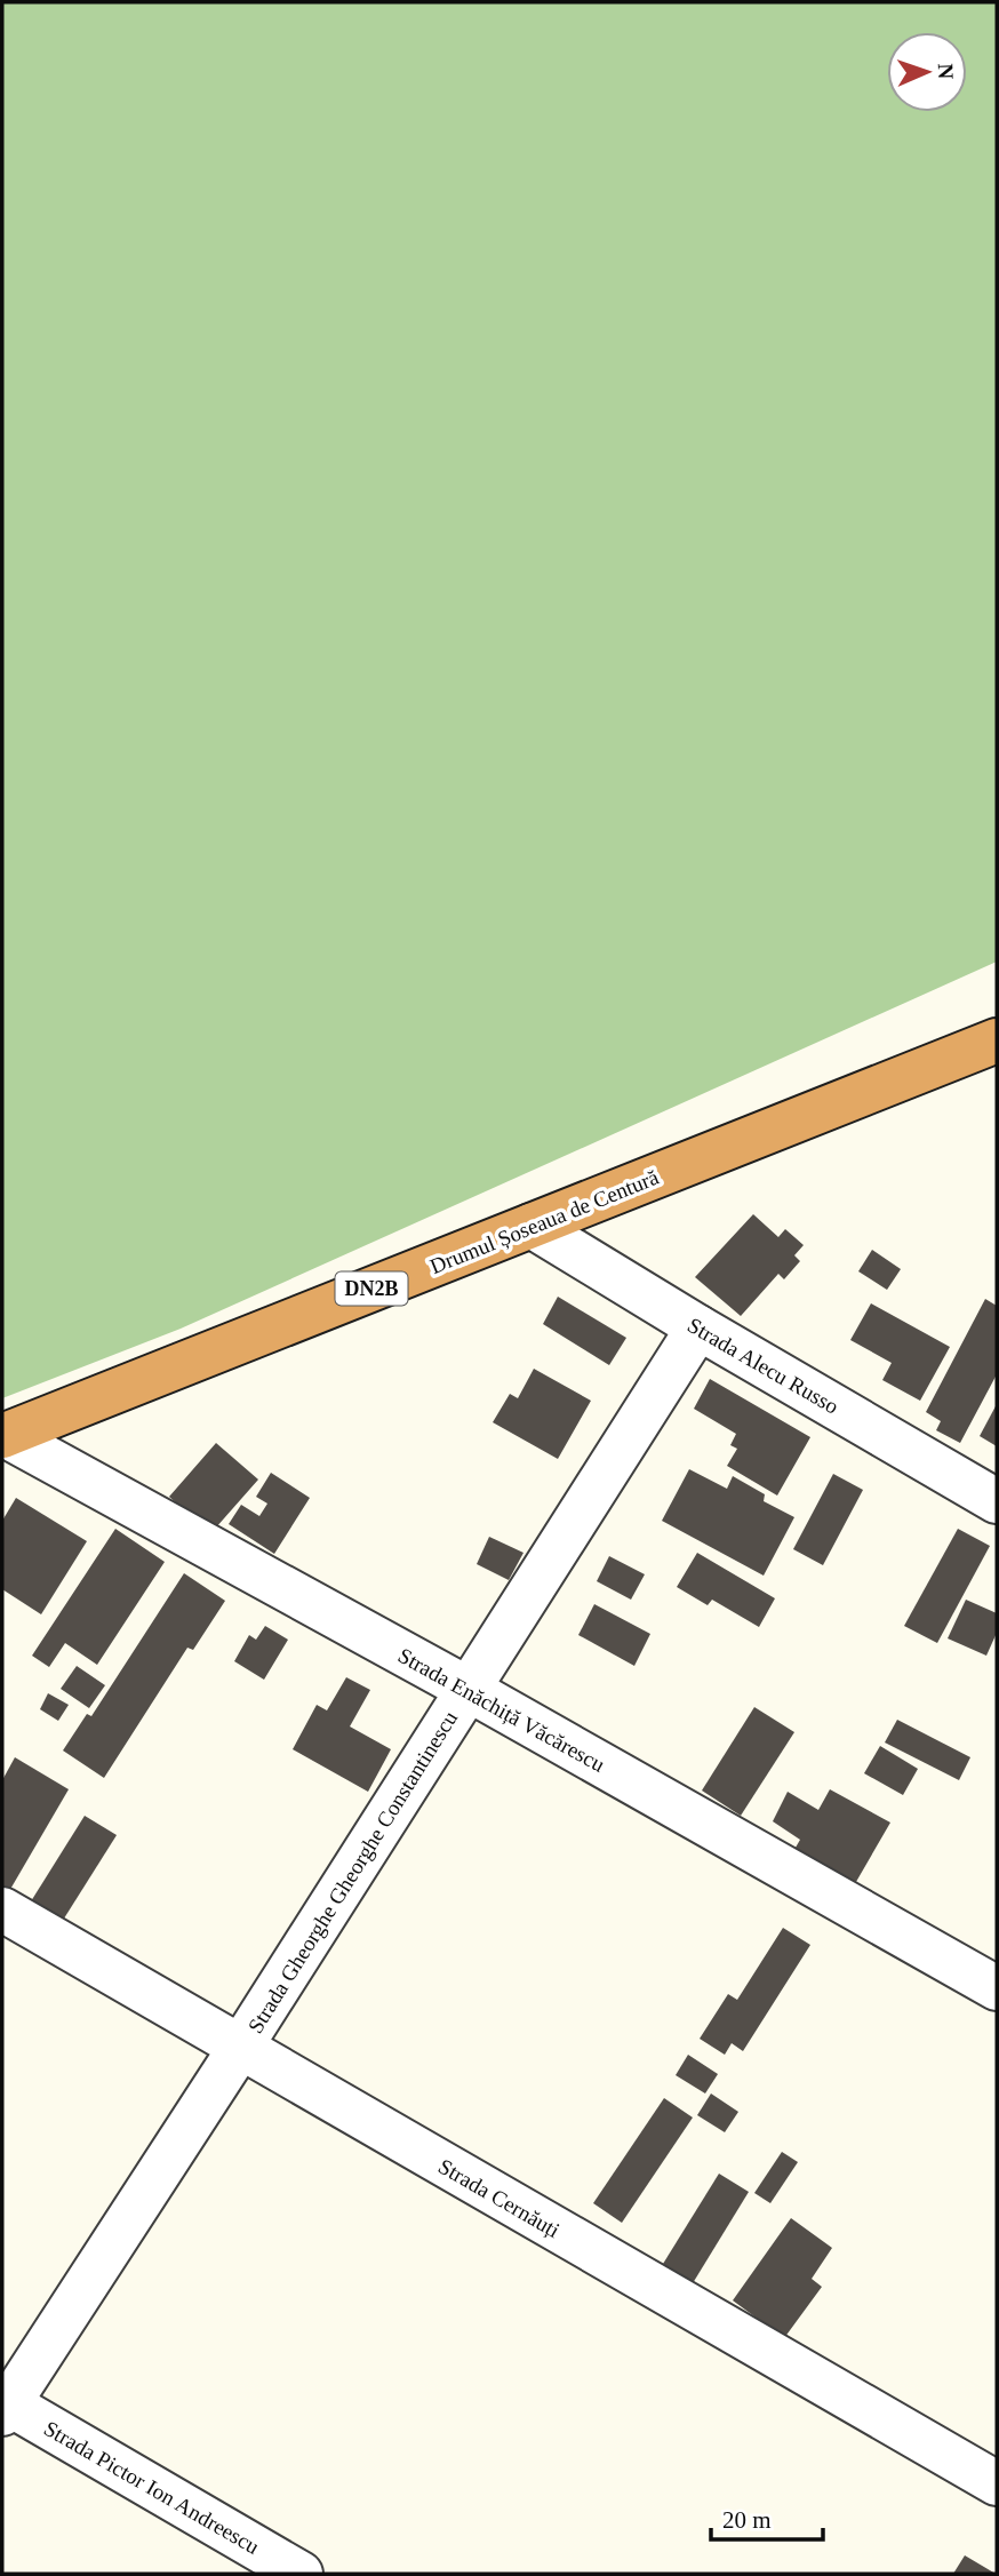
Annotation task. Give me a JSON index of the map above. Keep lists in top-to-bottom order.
{
  "streets": {
    "highway": ["Drumul Șoseaua de Centură", "DN2B"],
    "street": [
      "Strada Alecu Russo",
      "Strada Enăchiță Văcărescu",
      "Strada Gheorghe Gheorghe Constantinescu",
      "Strada Cernăuți",
      "Strada Pictor Ion Andreescu"
    ]
  },
  "crossings": [
    ["Drumul Șoseaua de Centură", "Strada Alecu Russo"],
    ["Drumul Șoseaua de Centură", "Strada Enăchiță Văcărescu"],
    ["Strada Alecu Russo", "Strada Gheorghe Gheorghe Constantinescu"],
    ["Strada Enăchiță Văcărescu", "Strada Gheorghe Gheorghe Constantinescu"],
    ["Strada Gheorghe Gheorghe Constantinescu", "Strada Cernăuți"],
    ["Strada Gheorghe Gheorghe Constantinescu", "Strada Pictor Ion Andreescu"]
  ],
  "scale_bar": "20 m",
  "north": "right"
}
